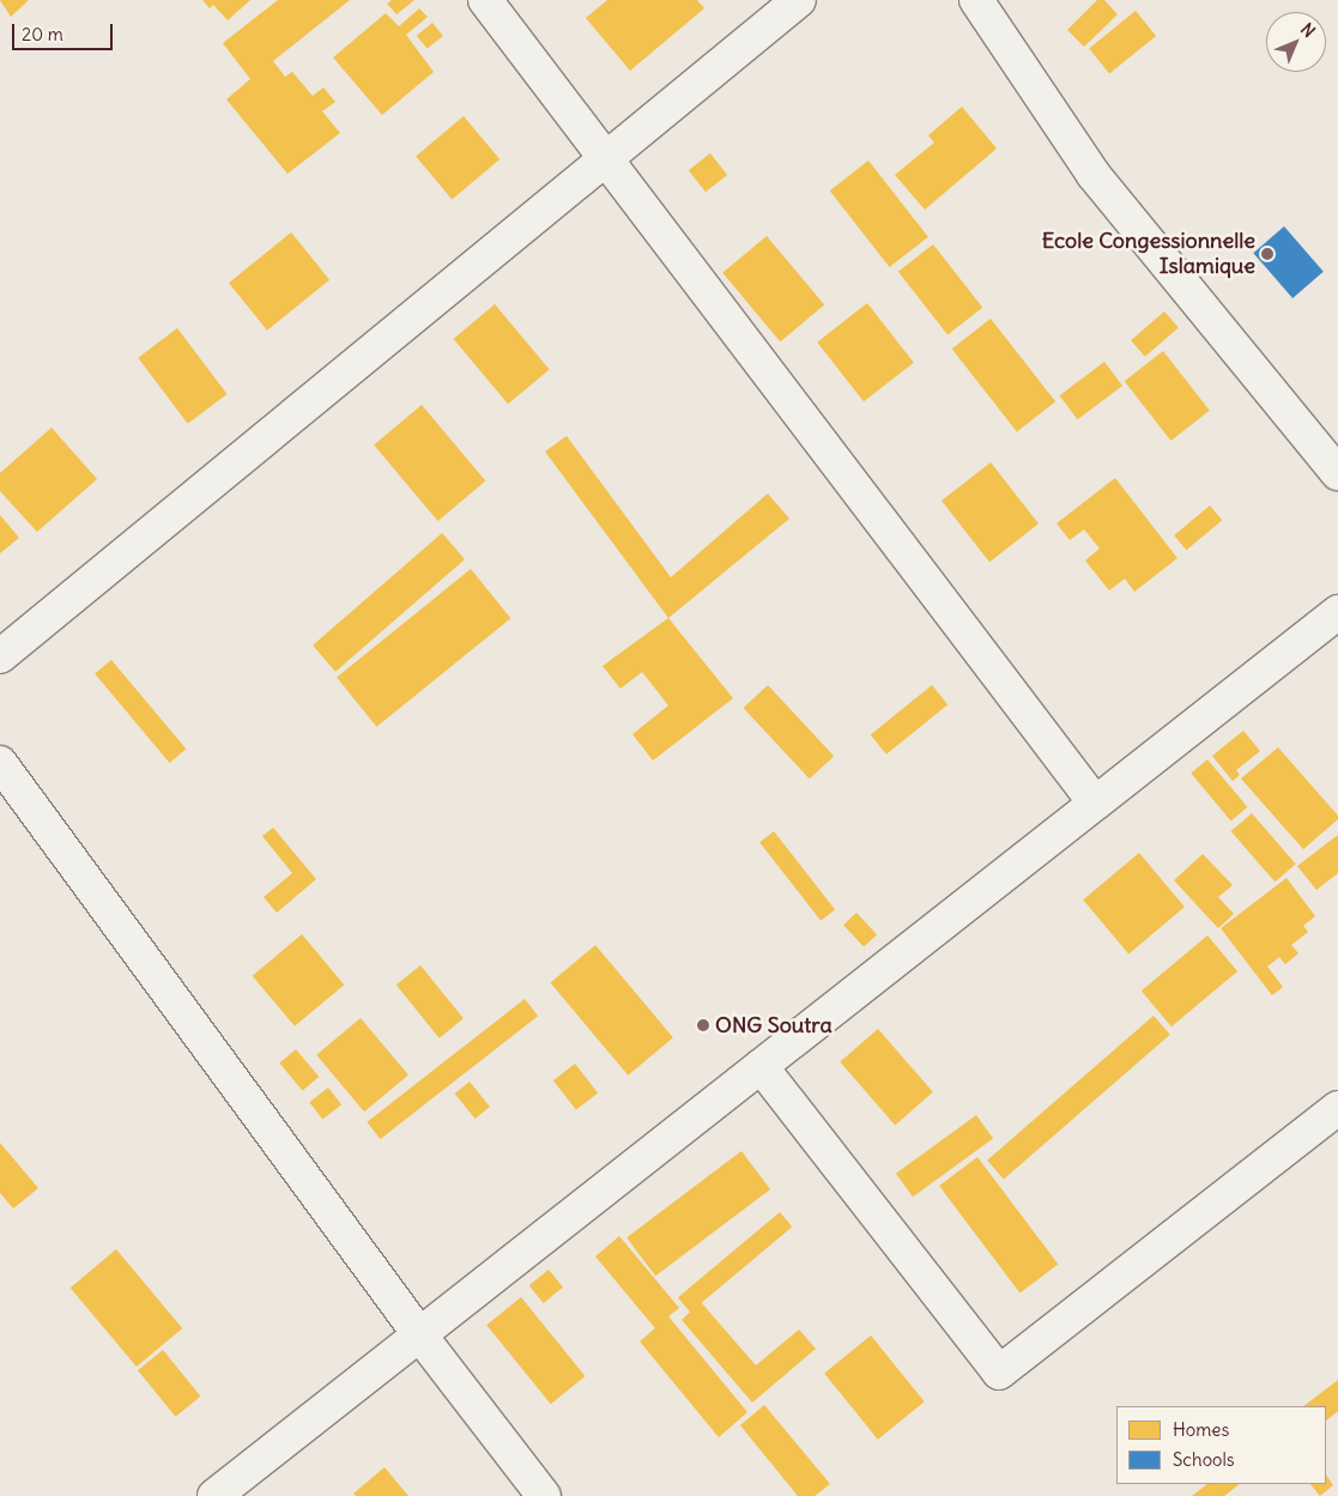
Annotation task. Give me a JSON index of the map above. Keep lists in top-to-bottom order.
{
  "places": ["Ecole Congessionnelle Islamique", "ONG Soutra"],
  "legend": ["Homes", "Schools"],
  "scale_bar": "20 m",
  "north": "top right"
}
